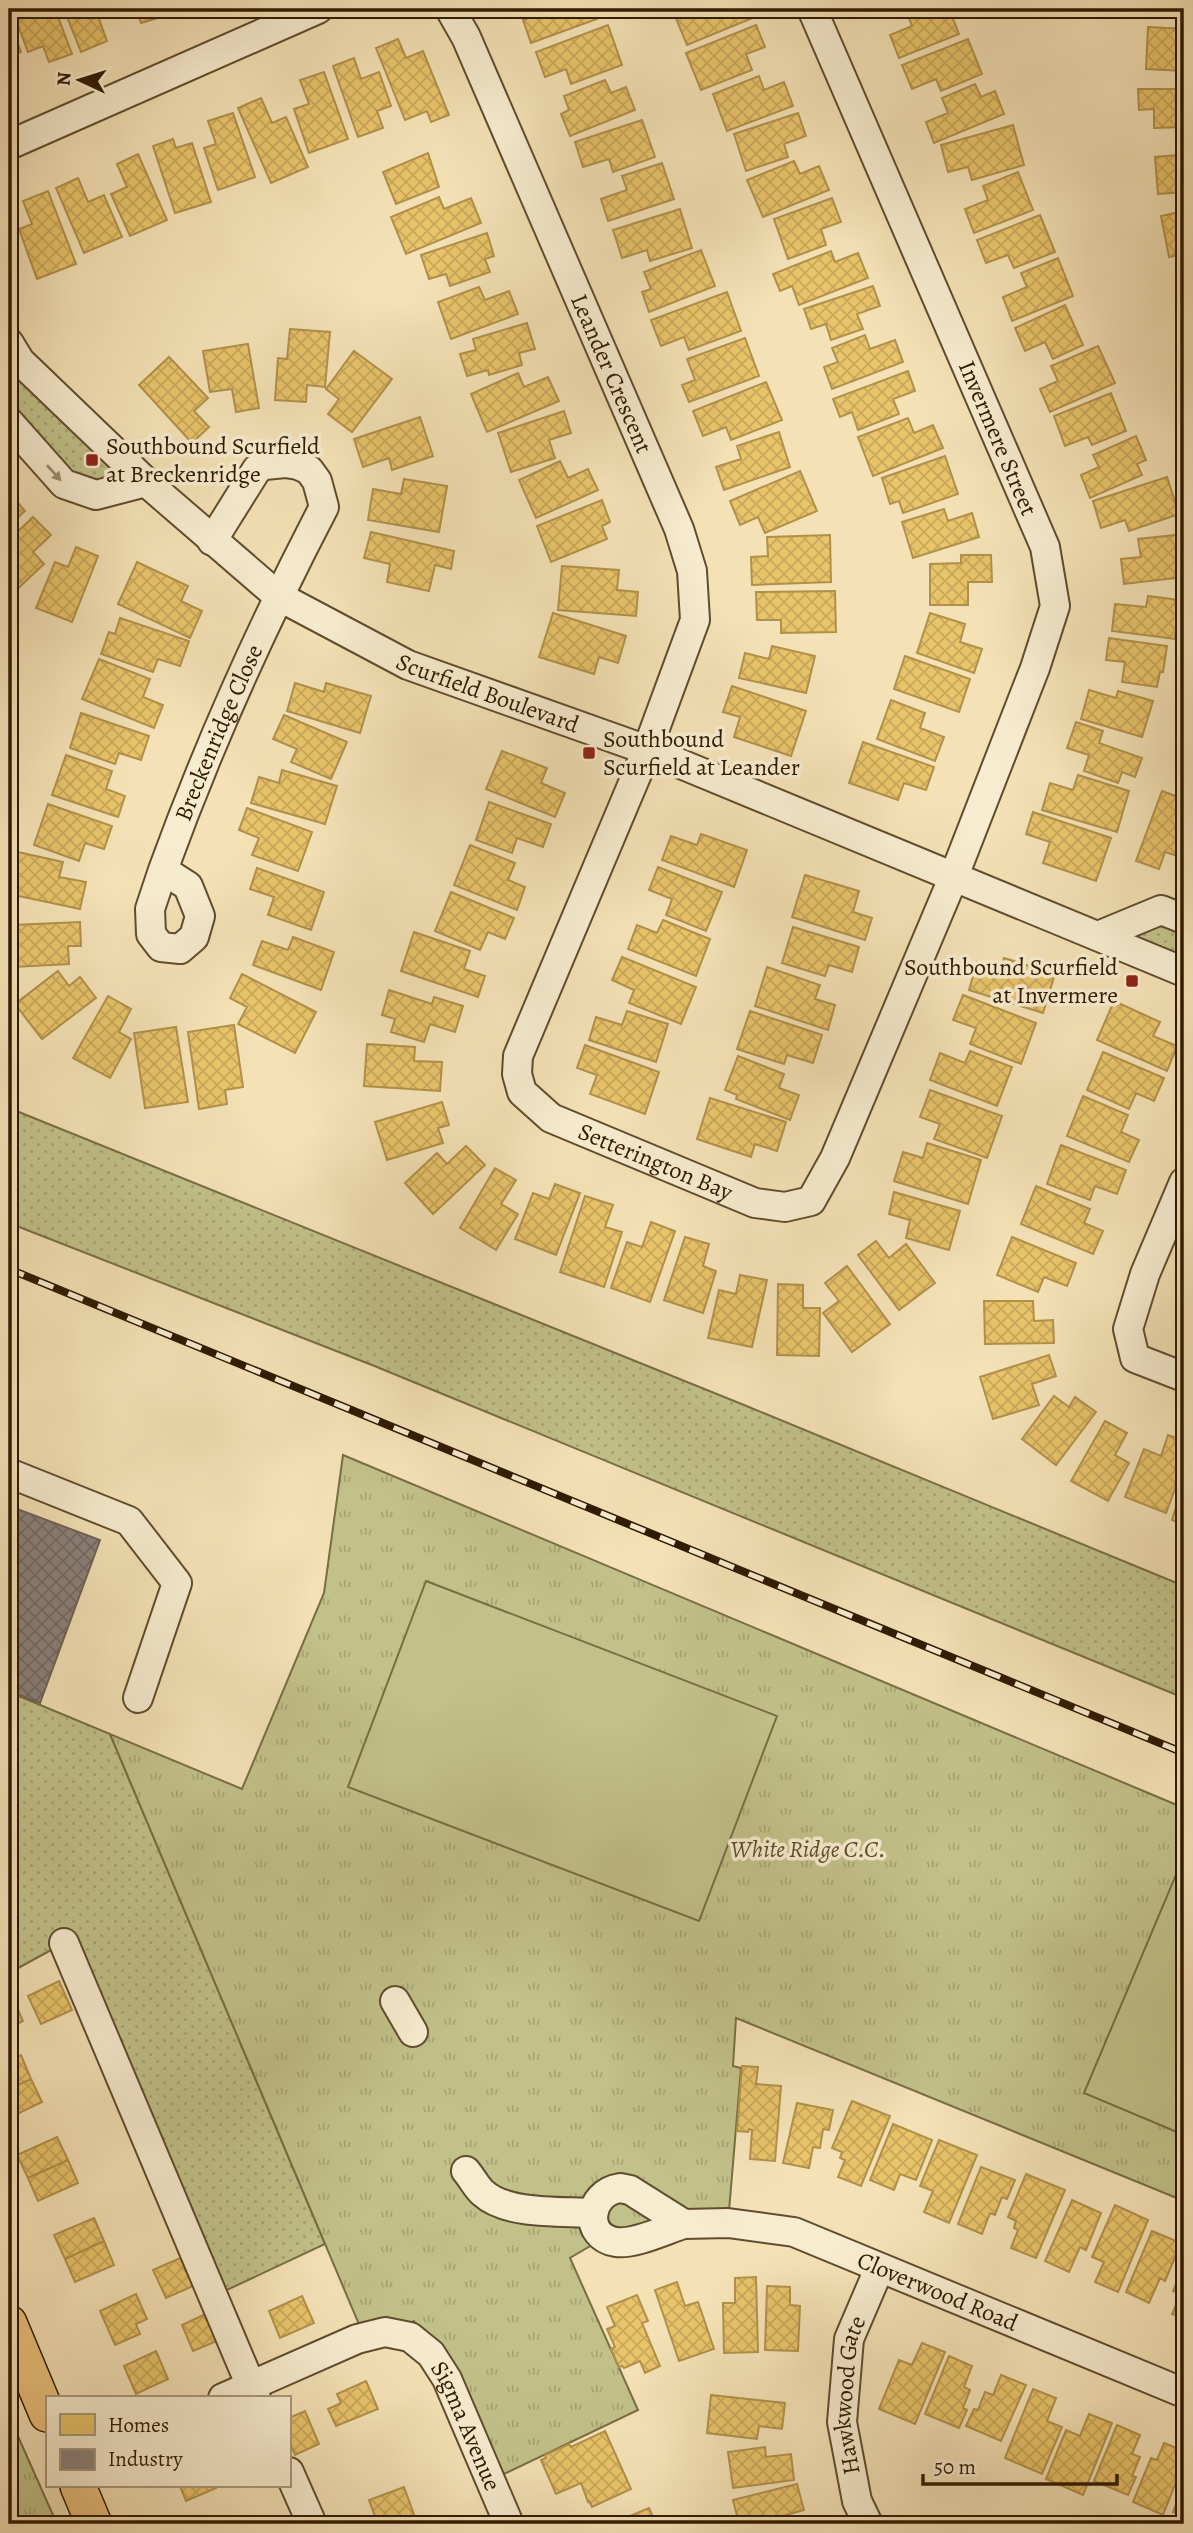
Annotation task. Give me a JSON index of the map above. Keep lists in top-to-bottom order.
{
  "streets": {
    "street": [
      "Leander Crescent",
      "Invermere Street",
      "Scurfield Boulevard",
      "Breckenridge Close",
      "Setterington Bay",
      "Cloverwood Road",
      "Hawkwood Gate",
      "Sigma Avenue"
    ]
  },
  "crossings": [
    ["Leander Crescent", "Scurfield Boulevard"],
    ["Leander Crescent", "Setterington Bay"],
    ["Invermere Street", "Scurfield Boulevard"],
    ["Invermere Street", "Setterington Bay"],
    ["Scurfield Boulevard", "Breckenridge Close"],
    ["Scurfield Boulevard", "Setterington Bay"],
    ["Cloverwood Road", "Hawkwood Gate"]
  ],
  "parks": ["White Ridge C.C."],
  "places": {
    "transit": ["Southbound Scurfield at Breckenridge", "Southbound Scurfield at Leander", "Southbound Scurfield at Invermere"]
  },
  "legend": ["Homes", "Industry"],
  "scale_bar": "50 m",
  "north": "left"
}
